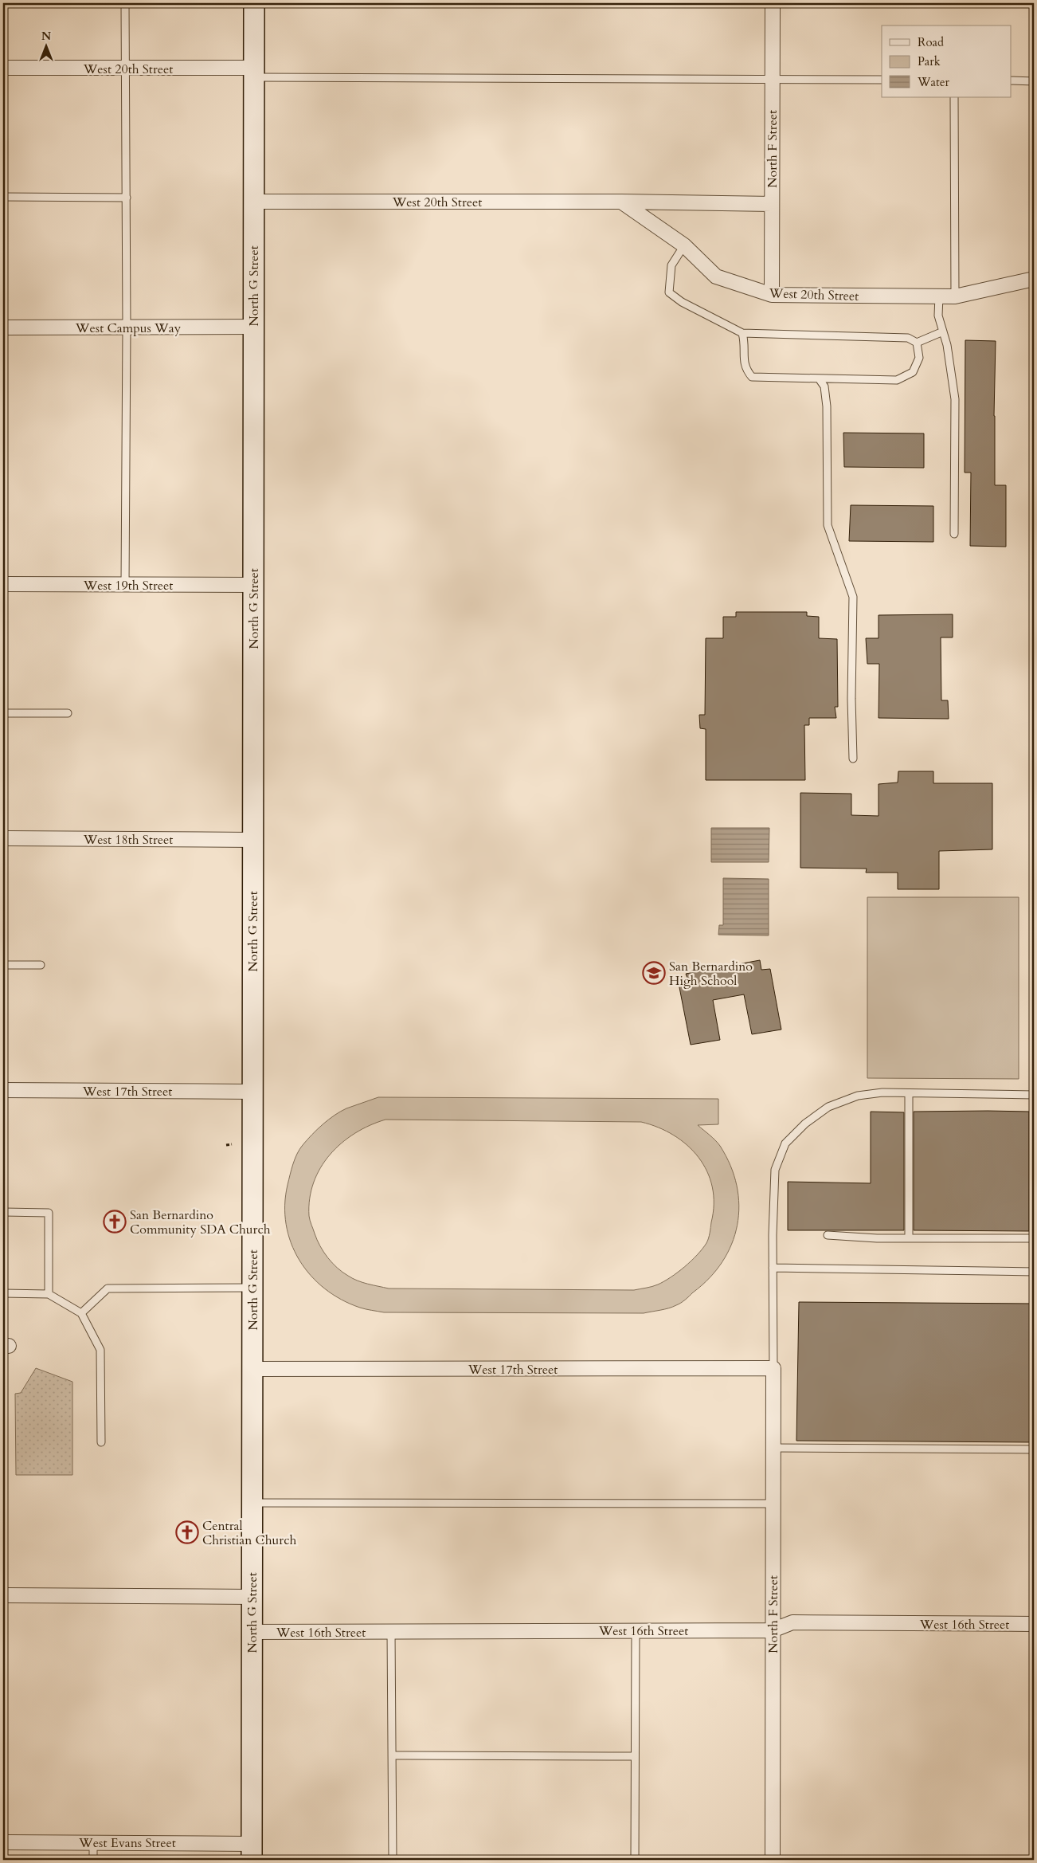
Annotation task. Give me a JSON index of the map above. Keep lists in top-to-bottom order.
{
  "streets": {
    "street": [
      "West 20th Street",
      "North F Street",
      "North G Street",
      "West Campus Way",
      "West 19th Street",
      "West 18th Street",
      "West 17th Street",
      "West 16th Street",
      "West Evans Street"
    ]
  },
  "crossings": [
    ["West 20th Street", "North F Street"],
    ["West 20th Street", "North G Street"],
    ["North F Street", "West 17th Street"],
    ["North F Street", "West 16th Street"],
    ["North G Street", "West Campus Way"],
    ["North G Street", "West 19th Street"],
    ["North G Street", "West 18th Street"],
    ["North G Street", "West 17th Street"],
    ["North G Street", "West 16th Street"],
    ["North G Street", "West Evans Street"]
  ],
  "places": {
    "school or university": ["San Bernardino High School"],
    "church": ["San Bernardino Community SDA Church", "Central Christian Church"]
  },
  "legend": ["Road", "Park", "Water"],
  "north": "top"
}
